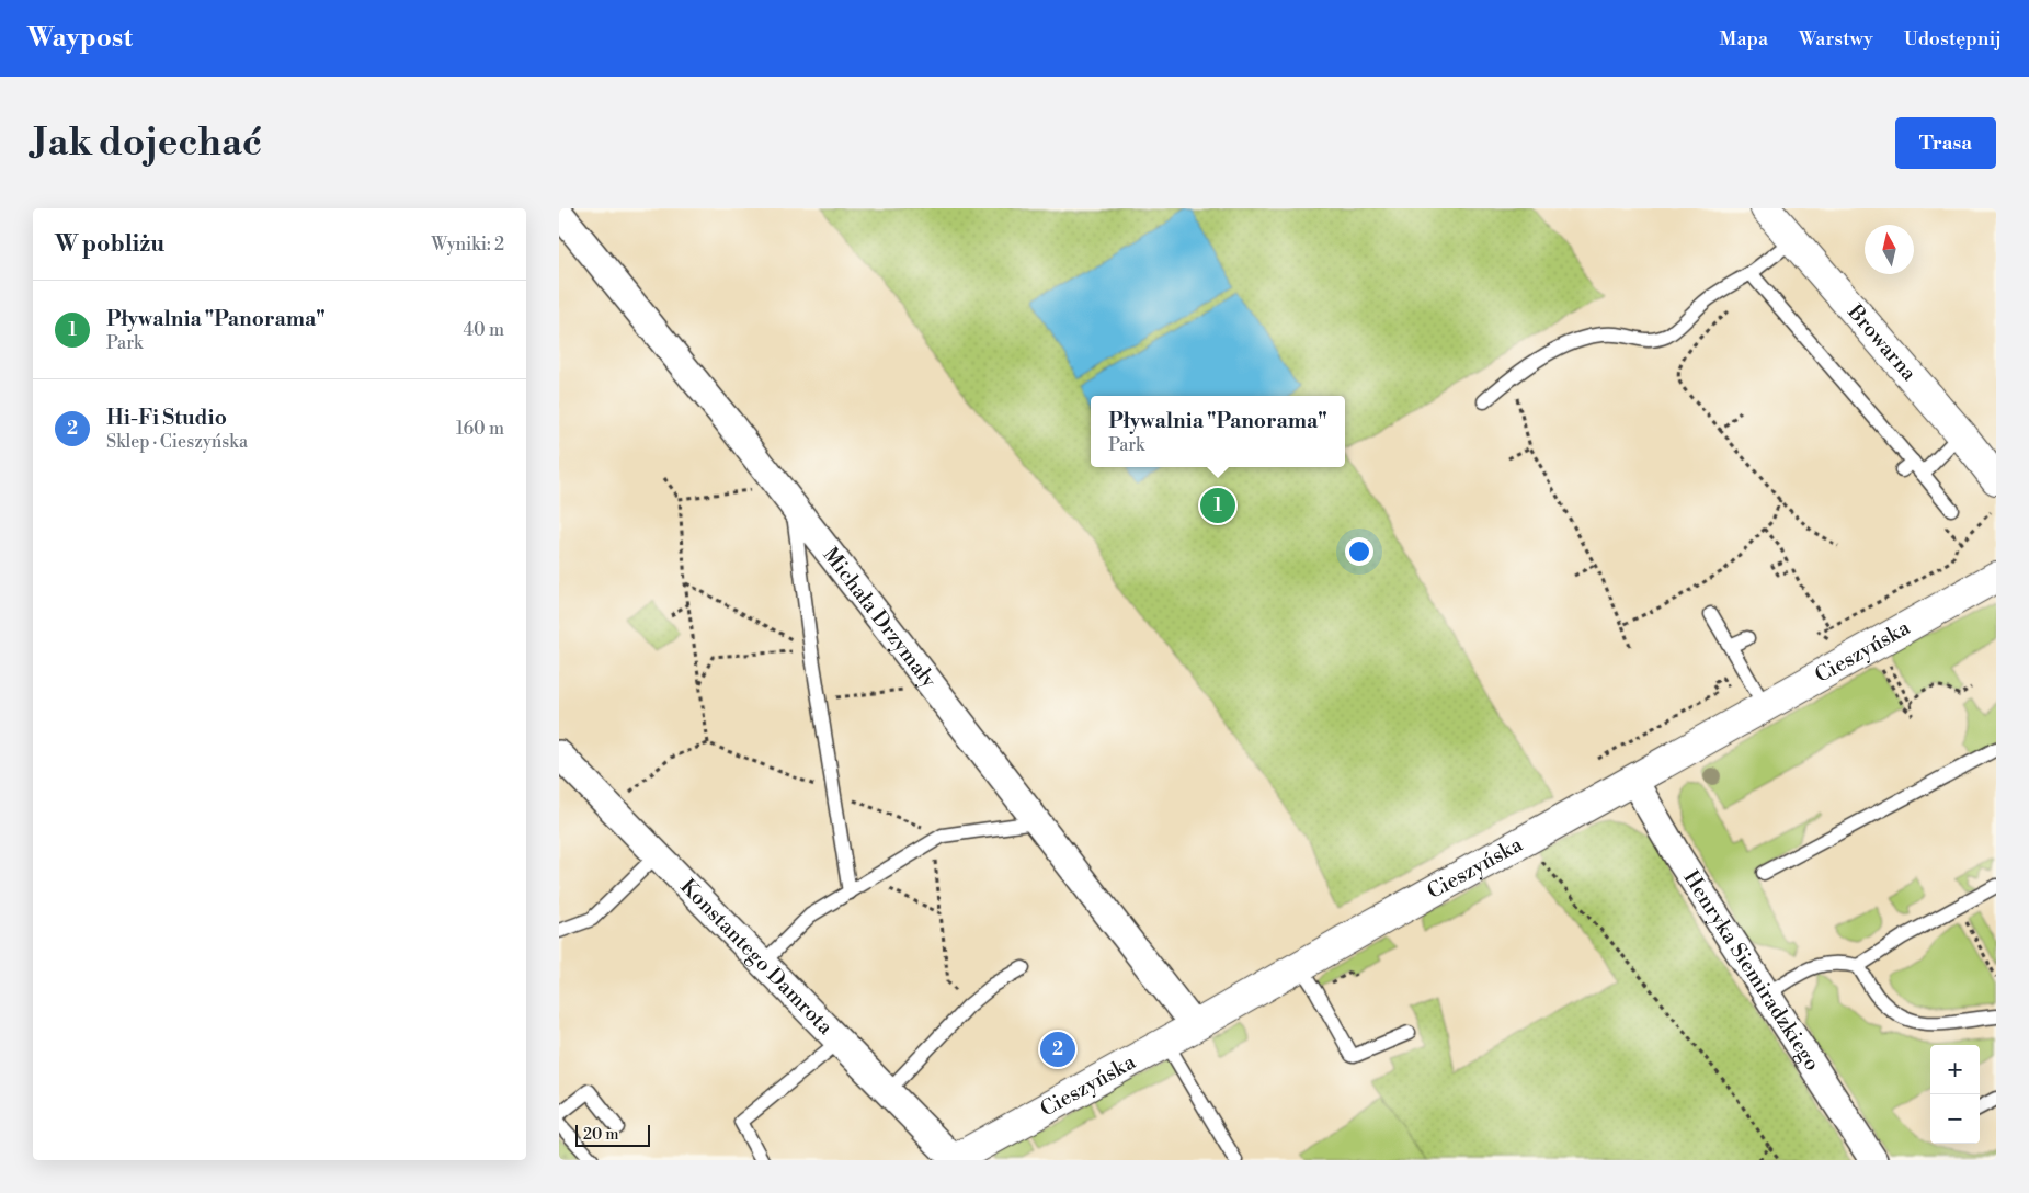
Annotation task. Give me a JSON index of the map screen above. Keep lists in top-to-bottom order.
{
  "streets": {
    "street": [
      "Browarna",
      "Michała Drzymały",
      "Cieszyńska",
      "Konstantego Damrota",
      "Henryka Siemiradzkiego"
    ]
  },
  "crossings": [
    ["Michała Drzymały", "Cieszyńska"],
    ["Cieszyńska", "Konstantego Damrota"],
    ["Cieszyńska", "Henryka Siemiradzkiego"]
  ],
  "scale_bar": "20 m",
  "north": "top",
  "page": {
    "header": "Waypost",
    "nav": ["Mapa", "Warstwy", "Udostępnij"],
    "buttons": "Trasa",
    "title": "Jak dojechać",
    "heading": ["W pobliżu", "Wyniki: 2"],
    "list": [
      {
        "mark": "1",
        "name": "Pływalnia \"Panorama\"",
        "note": "Park",
        "value": "40 m"
      },
      {
        "mark": "2",
        "name": "Hi-Fi Studio",
        "note": "Sklep · Cieszyńska",
        "value": "160 m"
      }
    ],
    "popup": ["Pływalnia \"Panorama\"", "Park"],
    "pins": ["1", "2"],
    "map_buttons": ["+", "−"],
    "scale": "20 m"
  }
}
